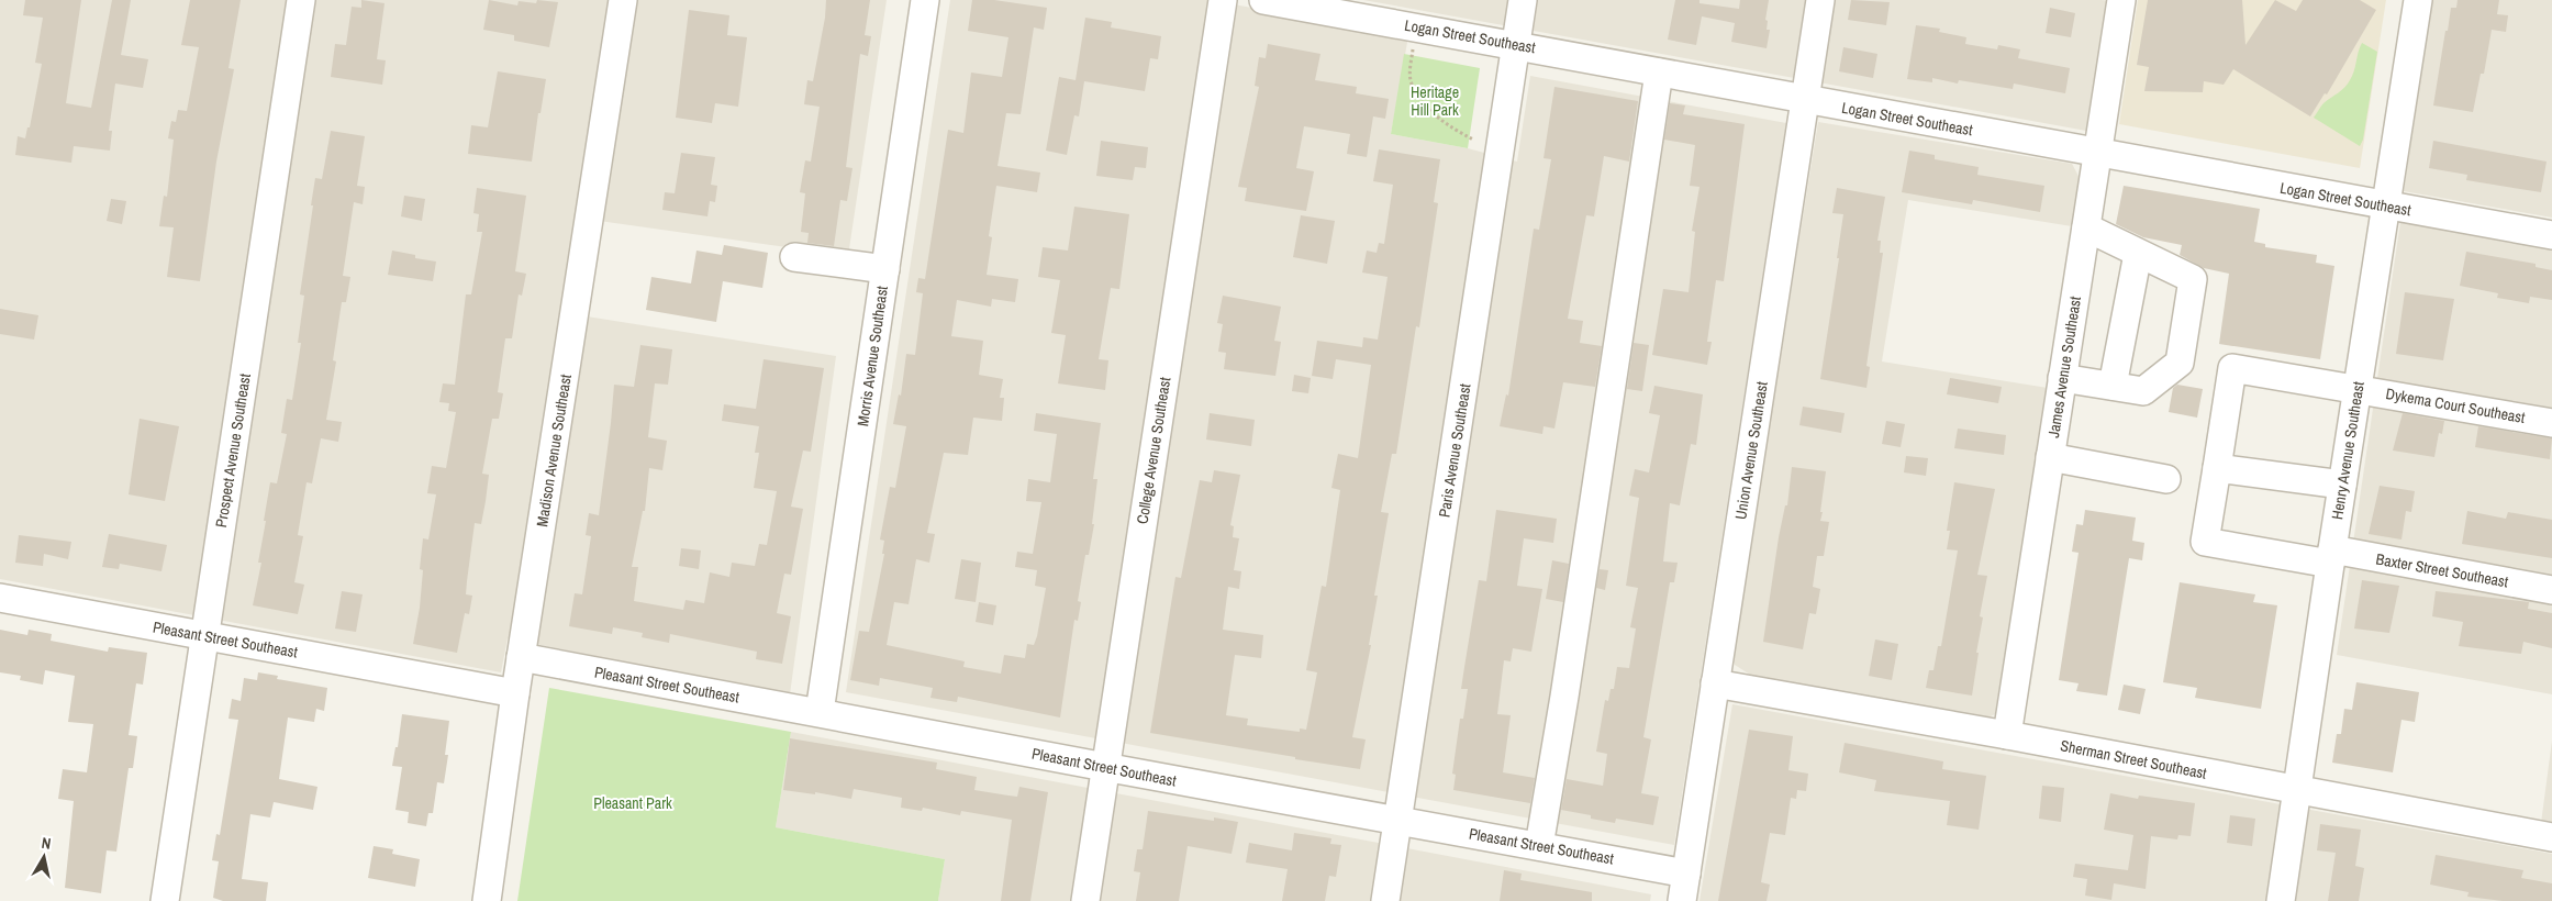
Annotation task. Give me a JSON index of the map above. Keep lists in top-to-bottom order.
{
  "streets": {
    "street": [
      "Logan Street Southeast",
      "Morris Avenue Southeast",
      "James Avenue Southeast",
      "Dykema Court Southeast",
      "Prospect Avenue Southeast",
      "Madison Avenue Southeast",
      "College Avenue Southeast",
      "Paris Avenue Southeast",
      "Union Avenue Southeast",
      "Henry Avenue Southeast",
      "Baxter Street Southeast",
      "Pleasant Street Southeast",
      "Sherman Street Southeast"
    ]
  },
  "crossings": [
    ["Logan Street Southeast", "James Avenue Southeast"],
    ["Logan Street Southeast", "Paris Avenue Southeast"],
    ["Logan Street Southeast", "Union Avenue Southeast"],
    ["Logan Street Southeast", "Henry Avenue Southeast"],
    ["Morris Avenue Southeast", "Pleasant Street Southeast"],
    ["James Avenue Southeast", "Sherman Street Southeast"],
    ["Dykema Court Southeast", "Henry Avenue Southeast"],
    ["Dykema Court Southeast", "Baxter Street Southeast"],
    ["Prospect Avenue Southeast", "Pleasant Street Southeast"],
    ["Madison Avenue Southeast", "Pleasant Street Southeast"],
    ["College Avenue Southeast", "Pleasant Street Southeast"],
    ["Paris Avenue Southeast", "Pleasant Street Southeast"],
    ["Union Avenue Southeast", "Pleasant Street Southeast"],
    ["Union Avenue Southeast", "Sherman Street Southeast"],
    ["Henry Avenue Southeast", "Baxter Street Southeast"],
    ["Henry Avenue Southeast", "Sherman Street Southeast"]
  ],
  "parks": ["Heritage Hill Park", "Pleasant Park"],
  "north": "top"
}
